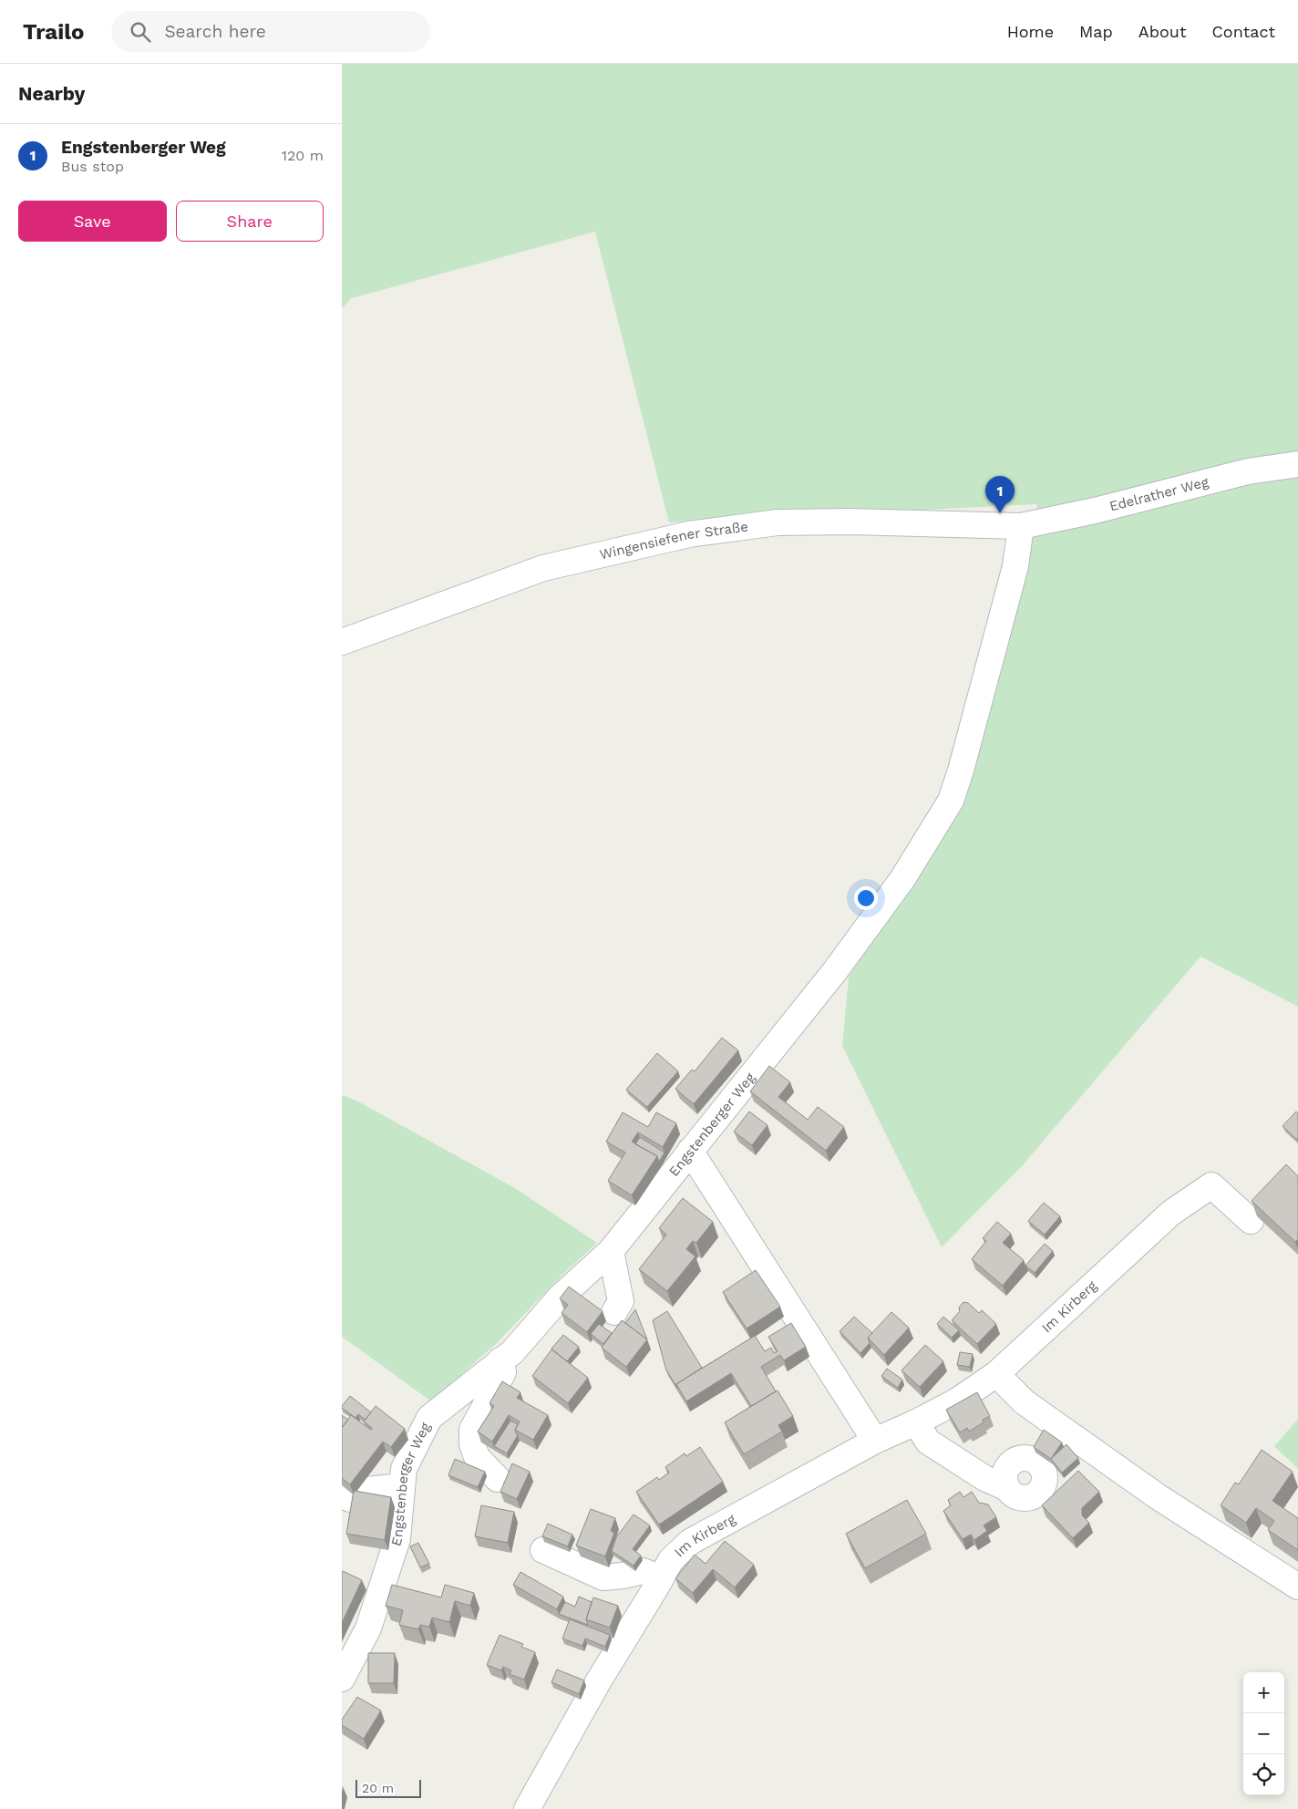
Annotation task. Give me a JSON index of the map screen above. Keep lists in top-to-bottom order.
{
  "streets": {
    "street": [
      "Edelrather Weg",
      "Wingensiefener Straße",
      "Engstenberger Weg",
      "Im Kirberg"
    ]
  },
  "crossings": [
    ["Edelrather Weg", "Wingensiefener Straße"],
    ["Edelrather Weg", "Engstenberger Weg"],
    ["Wingensiefener Straße", "Engstenberger Weg"]
  ],
  "scale_bar": "20 m",
  "page": {
    "header": "Trailo",
    "search": "Search here",
    "nav": [
      "Home",
      "Map",
      "About",
      "Contact"
    ],
    "heading": "Nearby",
    "list": [
      {
        "mark": "1",
        "name": "Engstenberger Weg",
        "note": "Bus stop",
        "value": "120 m"
      }
    ],
    "buttons": ["Save", "Share"],
    "pins": "1",
    "map_buttons": ["+", "−"],
    "scale": "20 m"
  }
}
